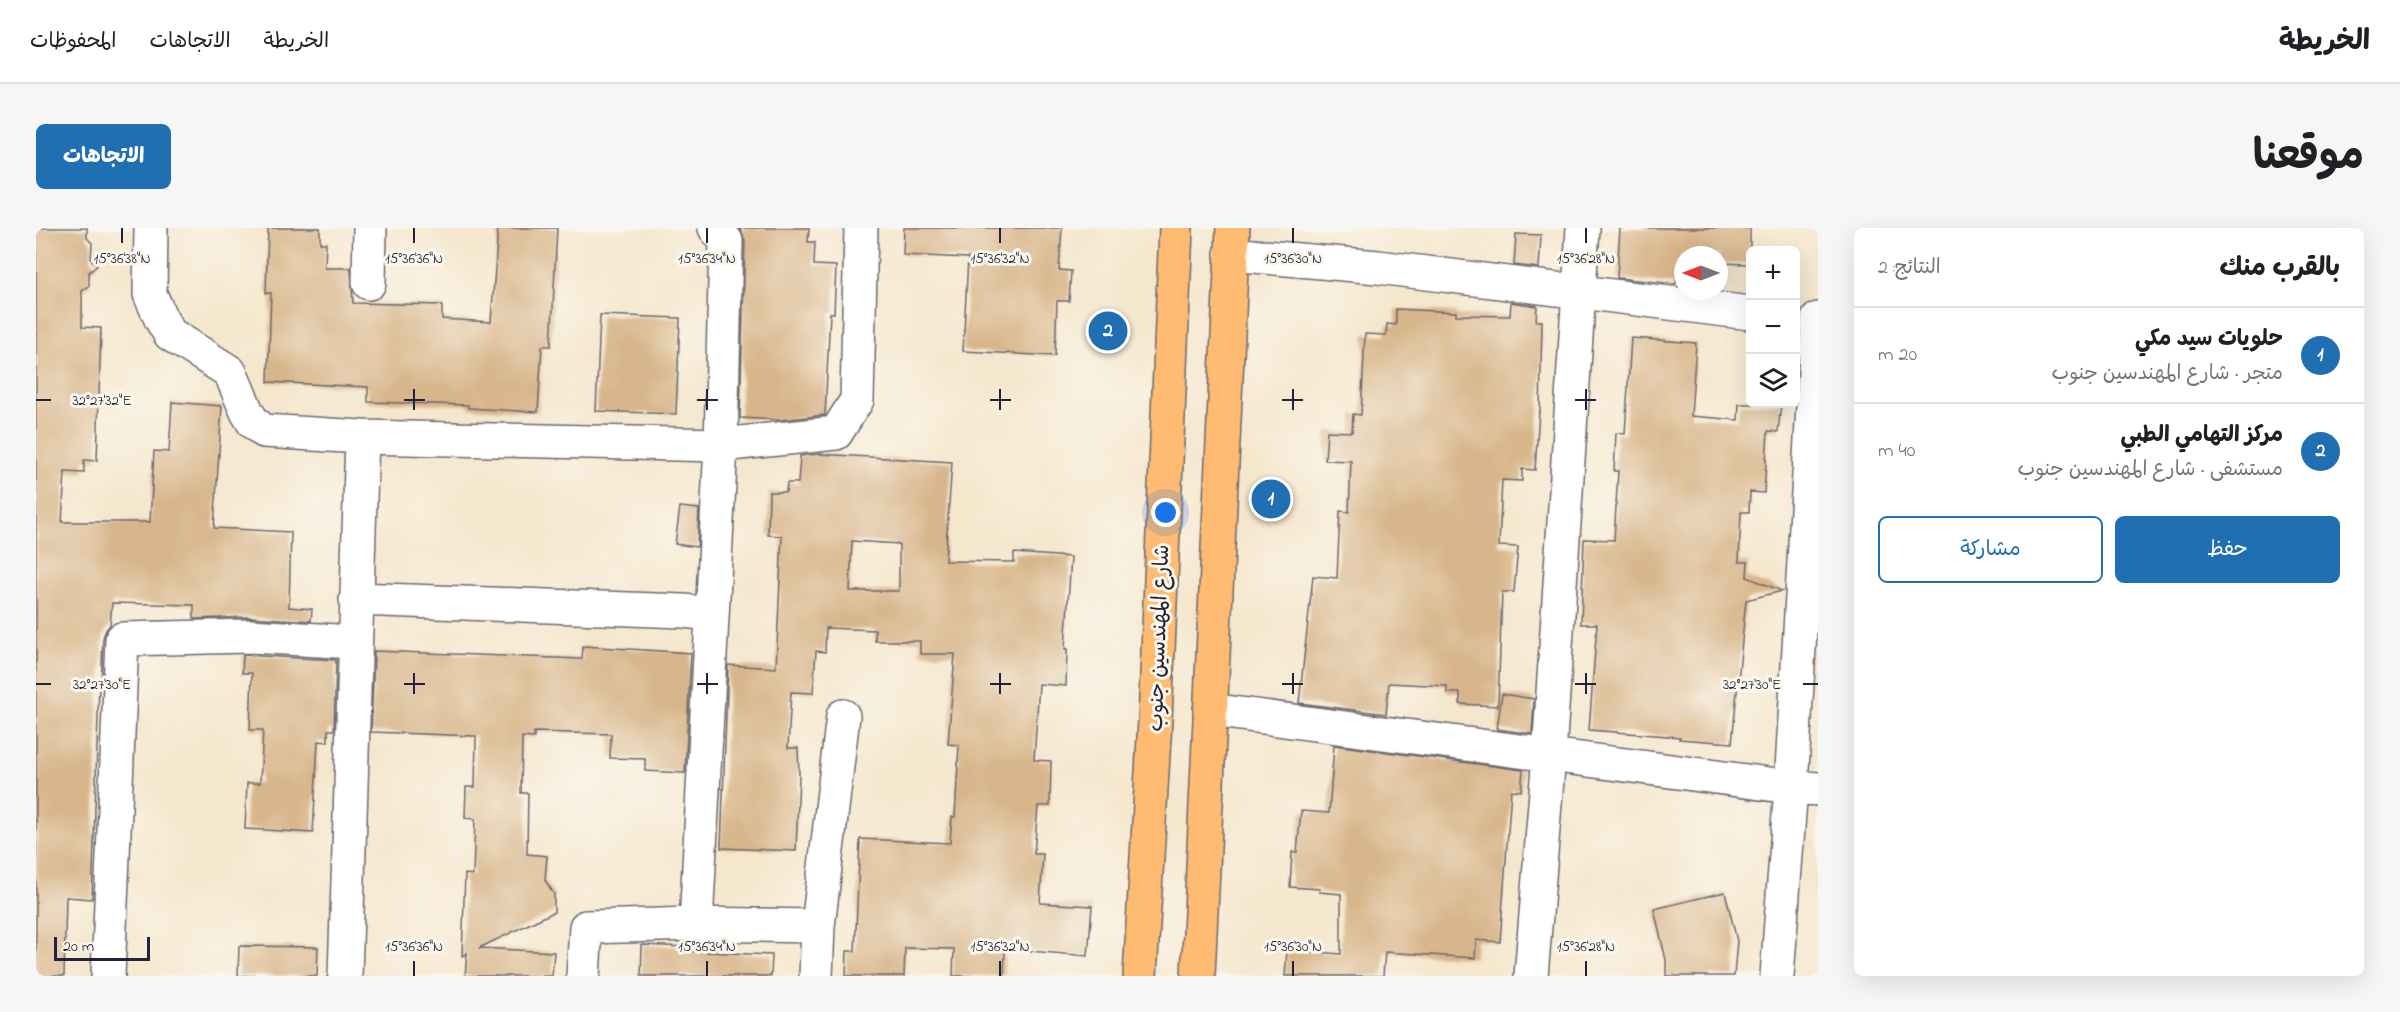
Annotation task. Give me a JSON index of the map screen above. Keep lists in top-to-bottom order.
{
  "streets": {
    "highway": ["شارع المهندسين جنوب"]
  },
  "scale_bar": "20 m",
  "north": "left",
  "page": {
    "header": "الخريطة",
    "nav": ["الخريطة", "الاتجاهات", "المحفوظات"],
    "title": "موقعنا",
    "buttons": [
      "الاتجاهات",
      ["حفظ", "مشاركة"]
    ],
    "heading": ["بالقرب منك", "النتائج: 2"],
    "map_buttons": ["+", "−"],
    "list": [
      {
        "mark": "1",
        "name": "حلويات سيد مكي",
        "note": "متجر · شارع المهندسين جنوب",
        "value": "20 m"
      },
      {
        "mark": "2",
        "name": "مركز التهامي الطبي",
        "note": "مستشفى · شارع المهندسين جنوب",
        "value": "40 m"
      }
    ],
    "pins": ["2", "1"],
    "scale": "20 m"
  },
  "coordinates": [
    "15°36'38\"N",
    "15°36'36\"N",
    "15°36'34\"N",
    "15°36'32\"N",
    "15°36'30\"N",
    "15°36'28\"N",
    "32°27'32\"E",
    "32°27'30\"E"
  ]
}
